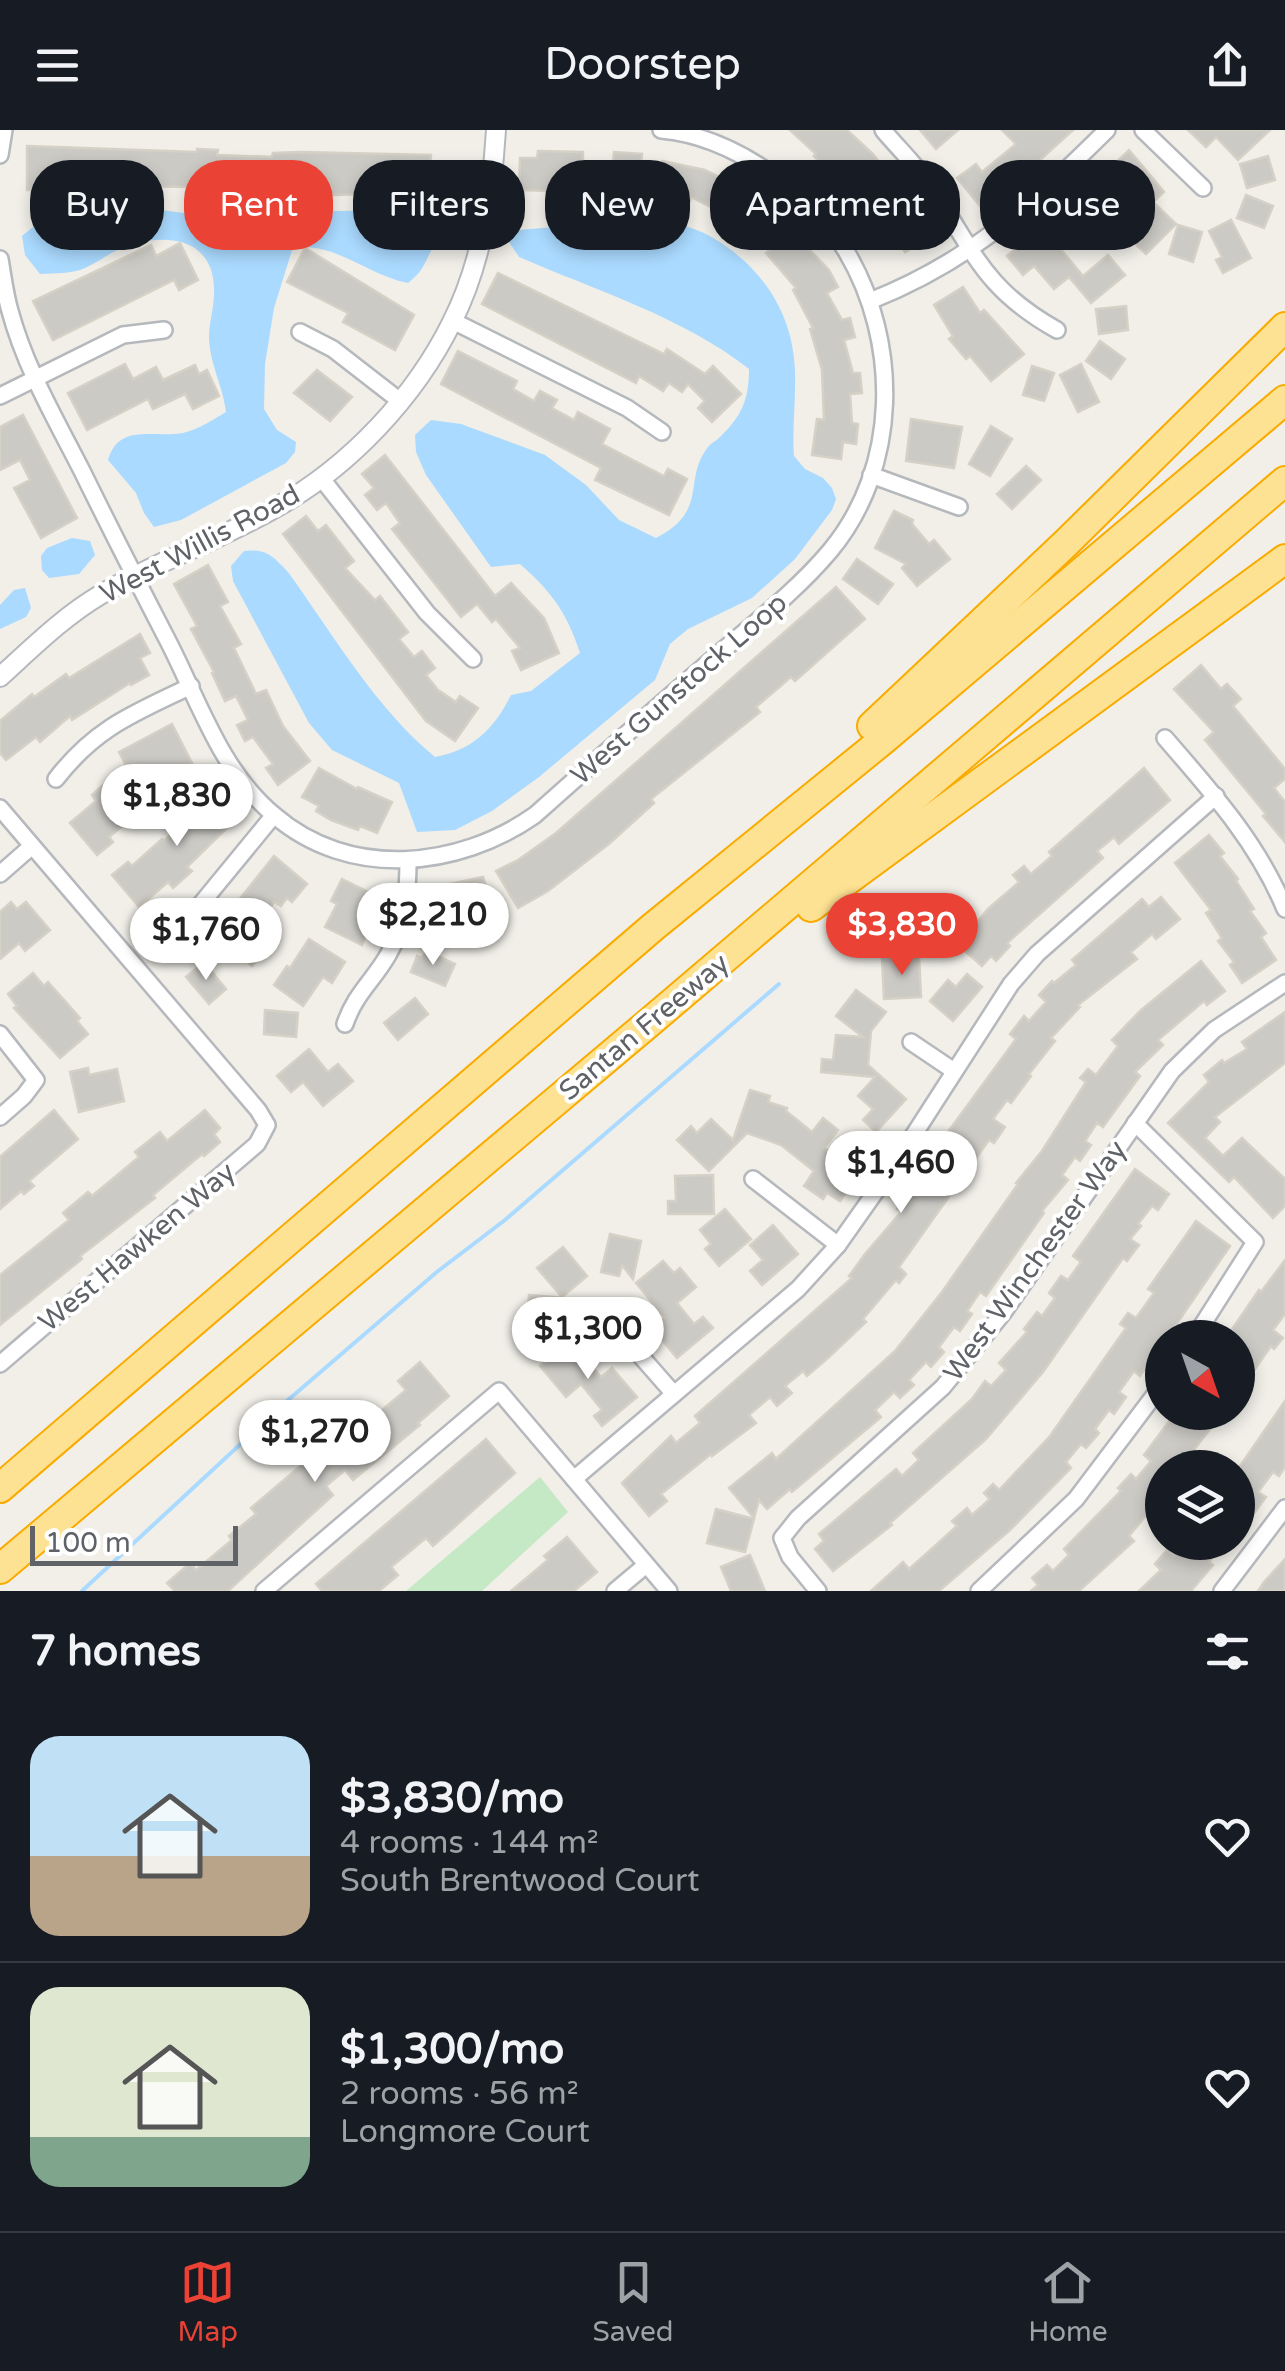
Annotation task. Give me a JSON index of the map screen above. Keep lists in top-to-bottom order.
{
  "streets": {
    "highway": ["Santan Freeway"],
    "street": [
      "West Willis Road",
      "West Gunstock Loop",
      "West Hawken Way",
      "West Winchester Way"
    ]
  },
  "crossings": [
    ["West Willis Road", "West Gunstock Loop"]
  ],
  "scale_bar": "100 m",
  "north": "bottom right",
  "page": {
    "header": "Doorstep",
    "chip": [
      "Buy",
      "Rent",
      "Filters",
      "New",
      "Apartment",
      "House"
    ],
    "price": [
      "$1,830",
      "$2,210",
      "$3,830",
      "$1,760",
      "$1,460",
      "$1,300",
      "$1,270"
    ],
    "scale": "100 m",
    "heading": "7 homes",
    "list": [
      {
        "name": "$3,830/mo",
        "note": "4 rooms · 144 m² · South Brentwood Court"
      },
      {
        "name": "$1,300/mo",
        "note": "2 rooms · 56 m² · Longmore Court"
      }
    ],
    "tabs": ["Map", "Saved", "Home"]
  }
}
